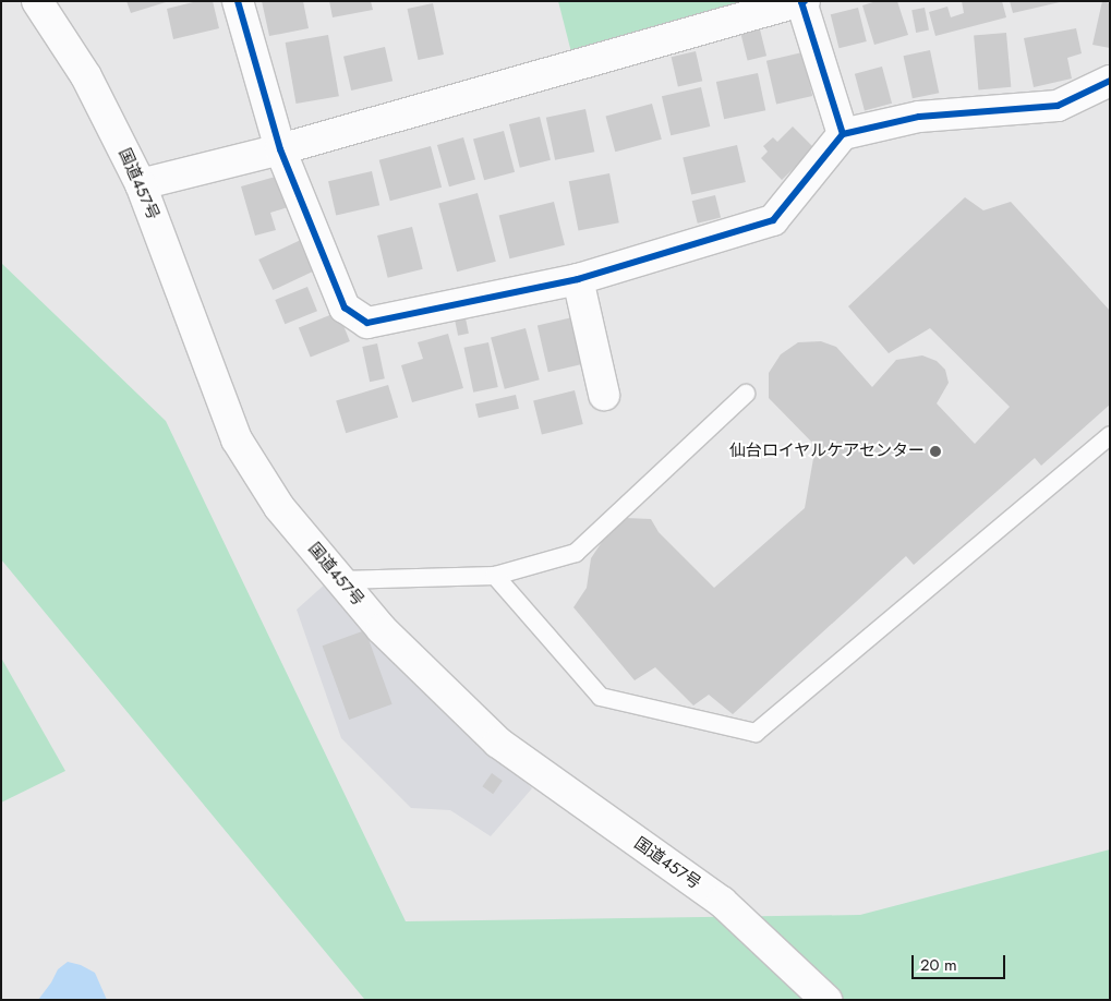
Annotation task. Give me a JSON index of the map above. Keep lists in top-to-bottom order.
{
  "streets": {
    "main road": ["国道457号"]
  },
  "places": ["仙台ロイヤルケアセンター"],
  "scale_bar": "20 m"
}
